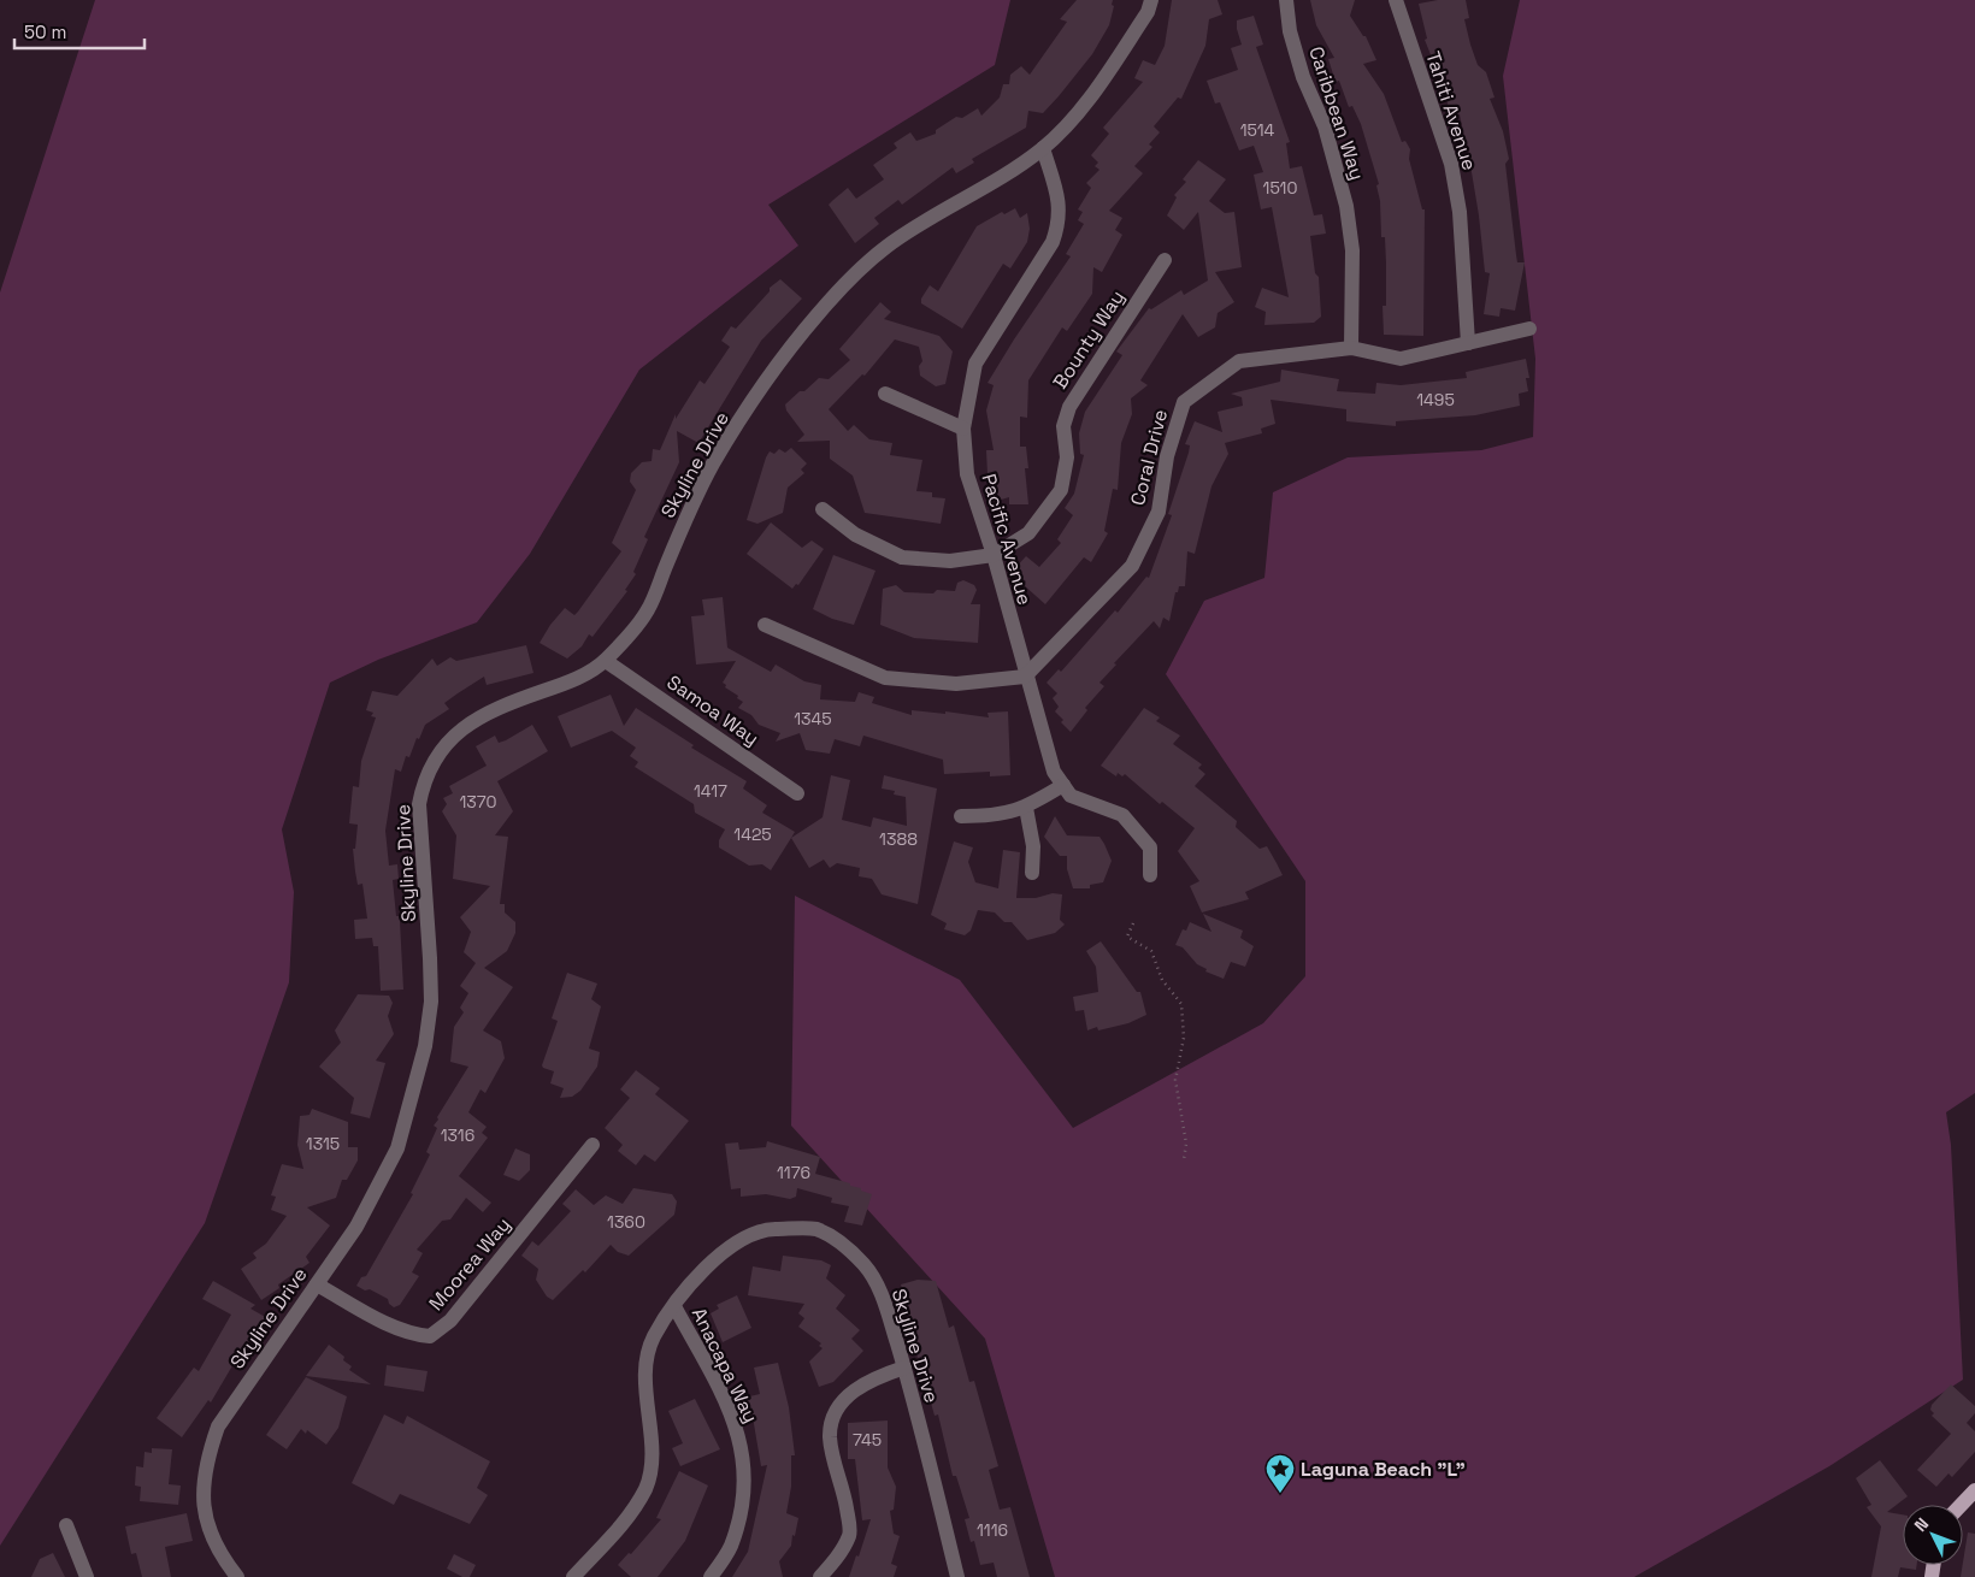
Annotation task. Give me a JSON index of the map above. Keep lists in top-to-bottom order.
{
  "streets": {
    "street": [
      "Tahiti Avenue",
      "Caribbean Way",
      "Bounty Way",
      "Coral Drive",
      "Skyline Drive",
      "Pacific Avenue",
      "Samoa Way",
      "Moorea Way",
      "Anacapa Way"
    ]
  },
  "crossings": [
    ["Tahiti Avenue", "Coral Drive"],
    ["Caribbean Way", "Coral Drive"],
    ["Bounty Way", "Pacific Avenue"],
    ["Coral Drive", "Pacific Avenue"],
    ["Skyline Drive", "Pacific Avenue"],
    ["Skyline Drive", "Samoa Way"],
    ["Skyline Drive", "Moorea Way"],
    ["Skyline Drive", "Anacapa Way"]
  ],
  "places": {
    "place": ["Laguna Beach \"L\""]
  },
  "house_numbers": [
    "1514",
    "1510",
    "1495",
    "1345",
    "1417",
    "1370",
    "1425",
    "1388",
    "1316",
    "1315",
    "1176",
    "1360",
    "745",
    "1116"
  ],
  "scale_bar": "50 m",
  "north": "top left"
}
